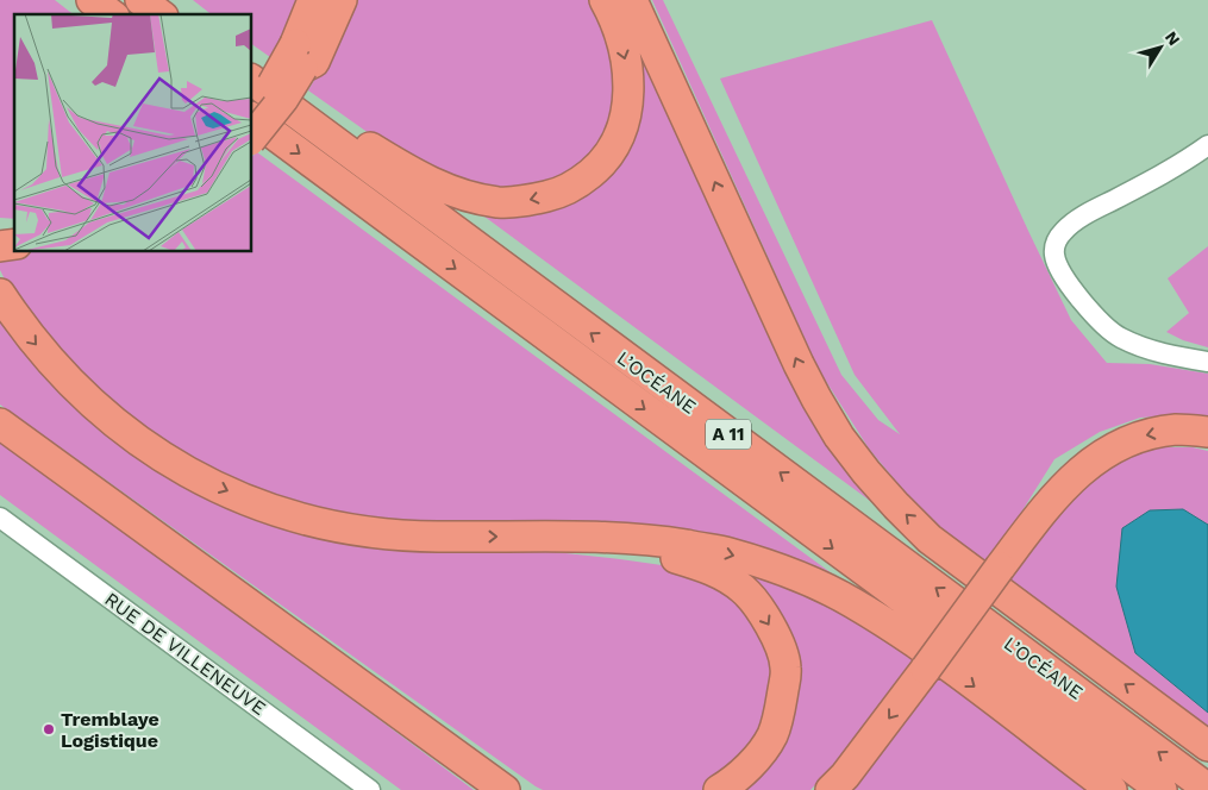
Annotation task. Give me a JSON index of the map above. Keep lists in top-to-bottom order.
{
  "streets": {
    "highway": ["L’OCÉANE", "A 11"],
    "street": ["RUE DE VILLENEUVE"]
  },
  "places": ["Tremblaye Logistique"],
  "north": "top right"
}
